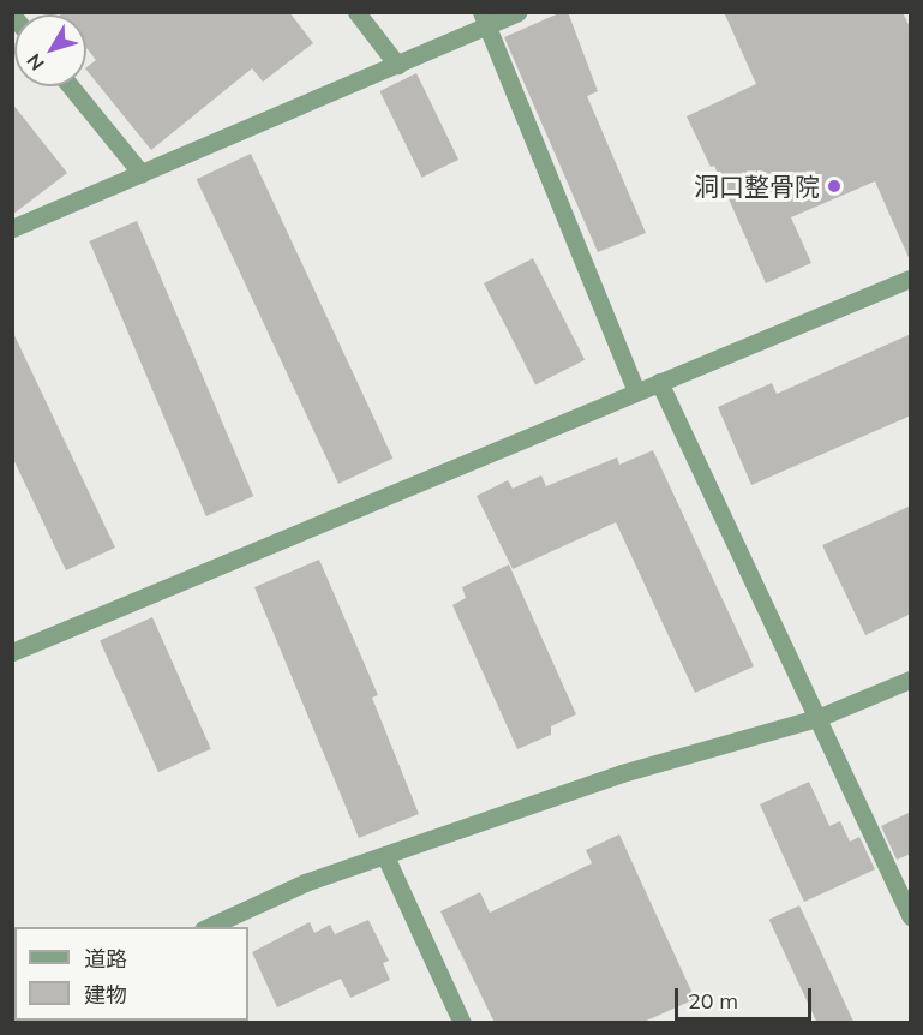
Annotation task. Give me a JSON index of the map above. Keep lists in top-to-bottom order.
{
  "places": ["洞口整骨院"],
  "legend": ["道路", "建物"],
  "scale_bar": "20 m",
  "north": "bottom left"
}
